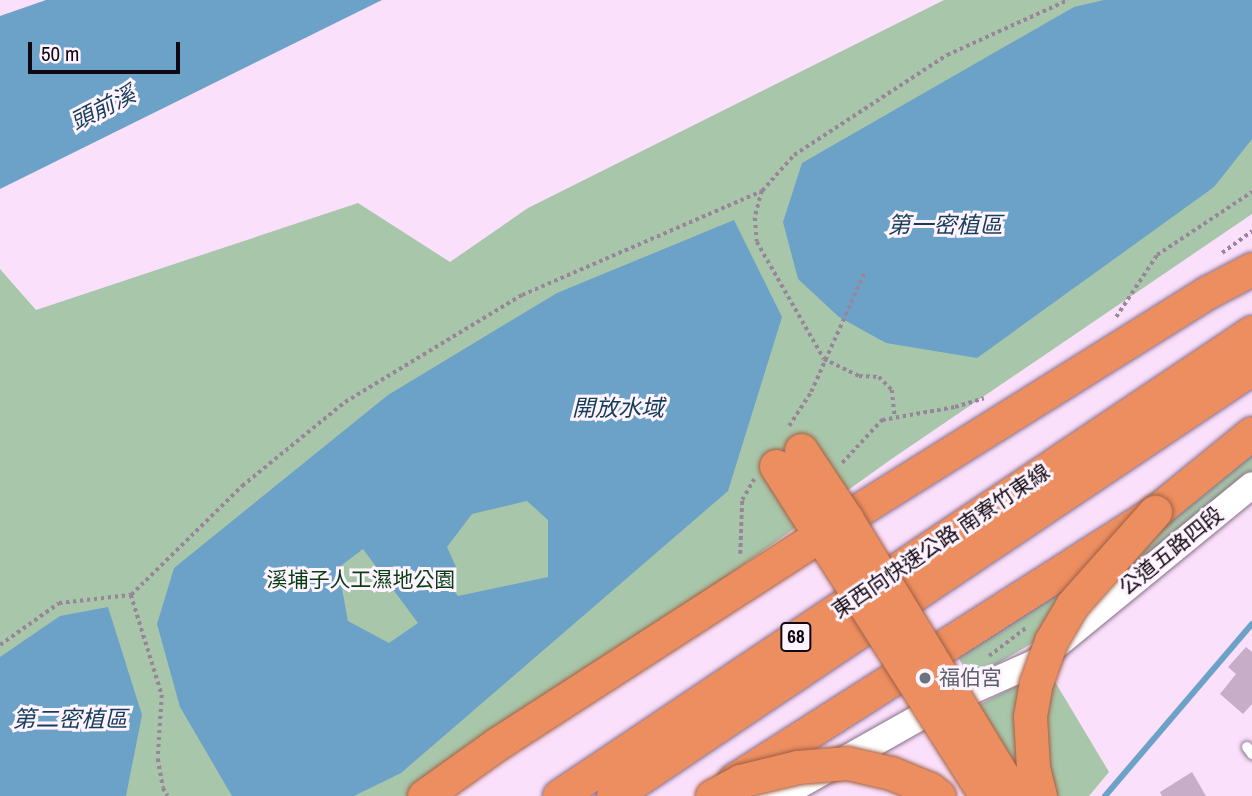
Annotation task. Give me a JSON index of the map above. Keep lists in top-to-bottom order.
{
  "streets": {
    "highway": ["東西向快速公路 南寮竹東線", "68"],
    "street": ["公道五路四段"]
  },
  "water": [
    "頭前溪",
    "第一密植區",
    "開放水域",
    "第二密植區"
  ],
  "parks": ["溪埔子人工濕地公園"],
  "places": ["福伯宮"],
  "scale_bar": "50 m"
}
